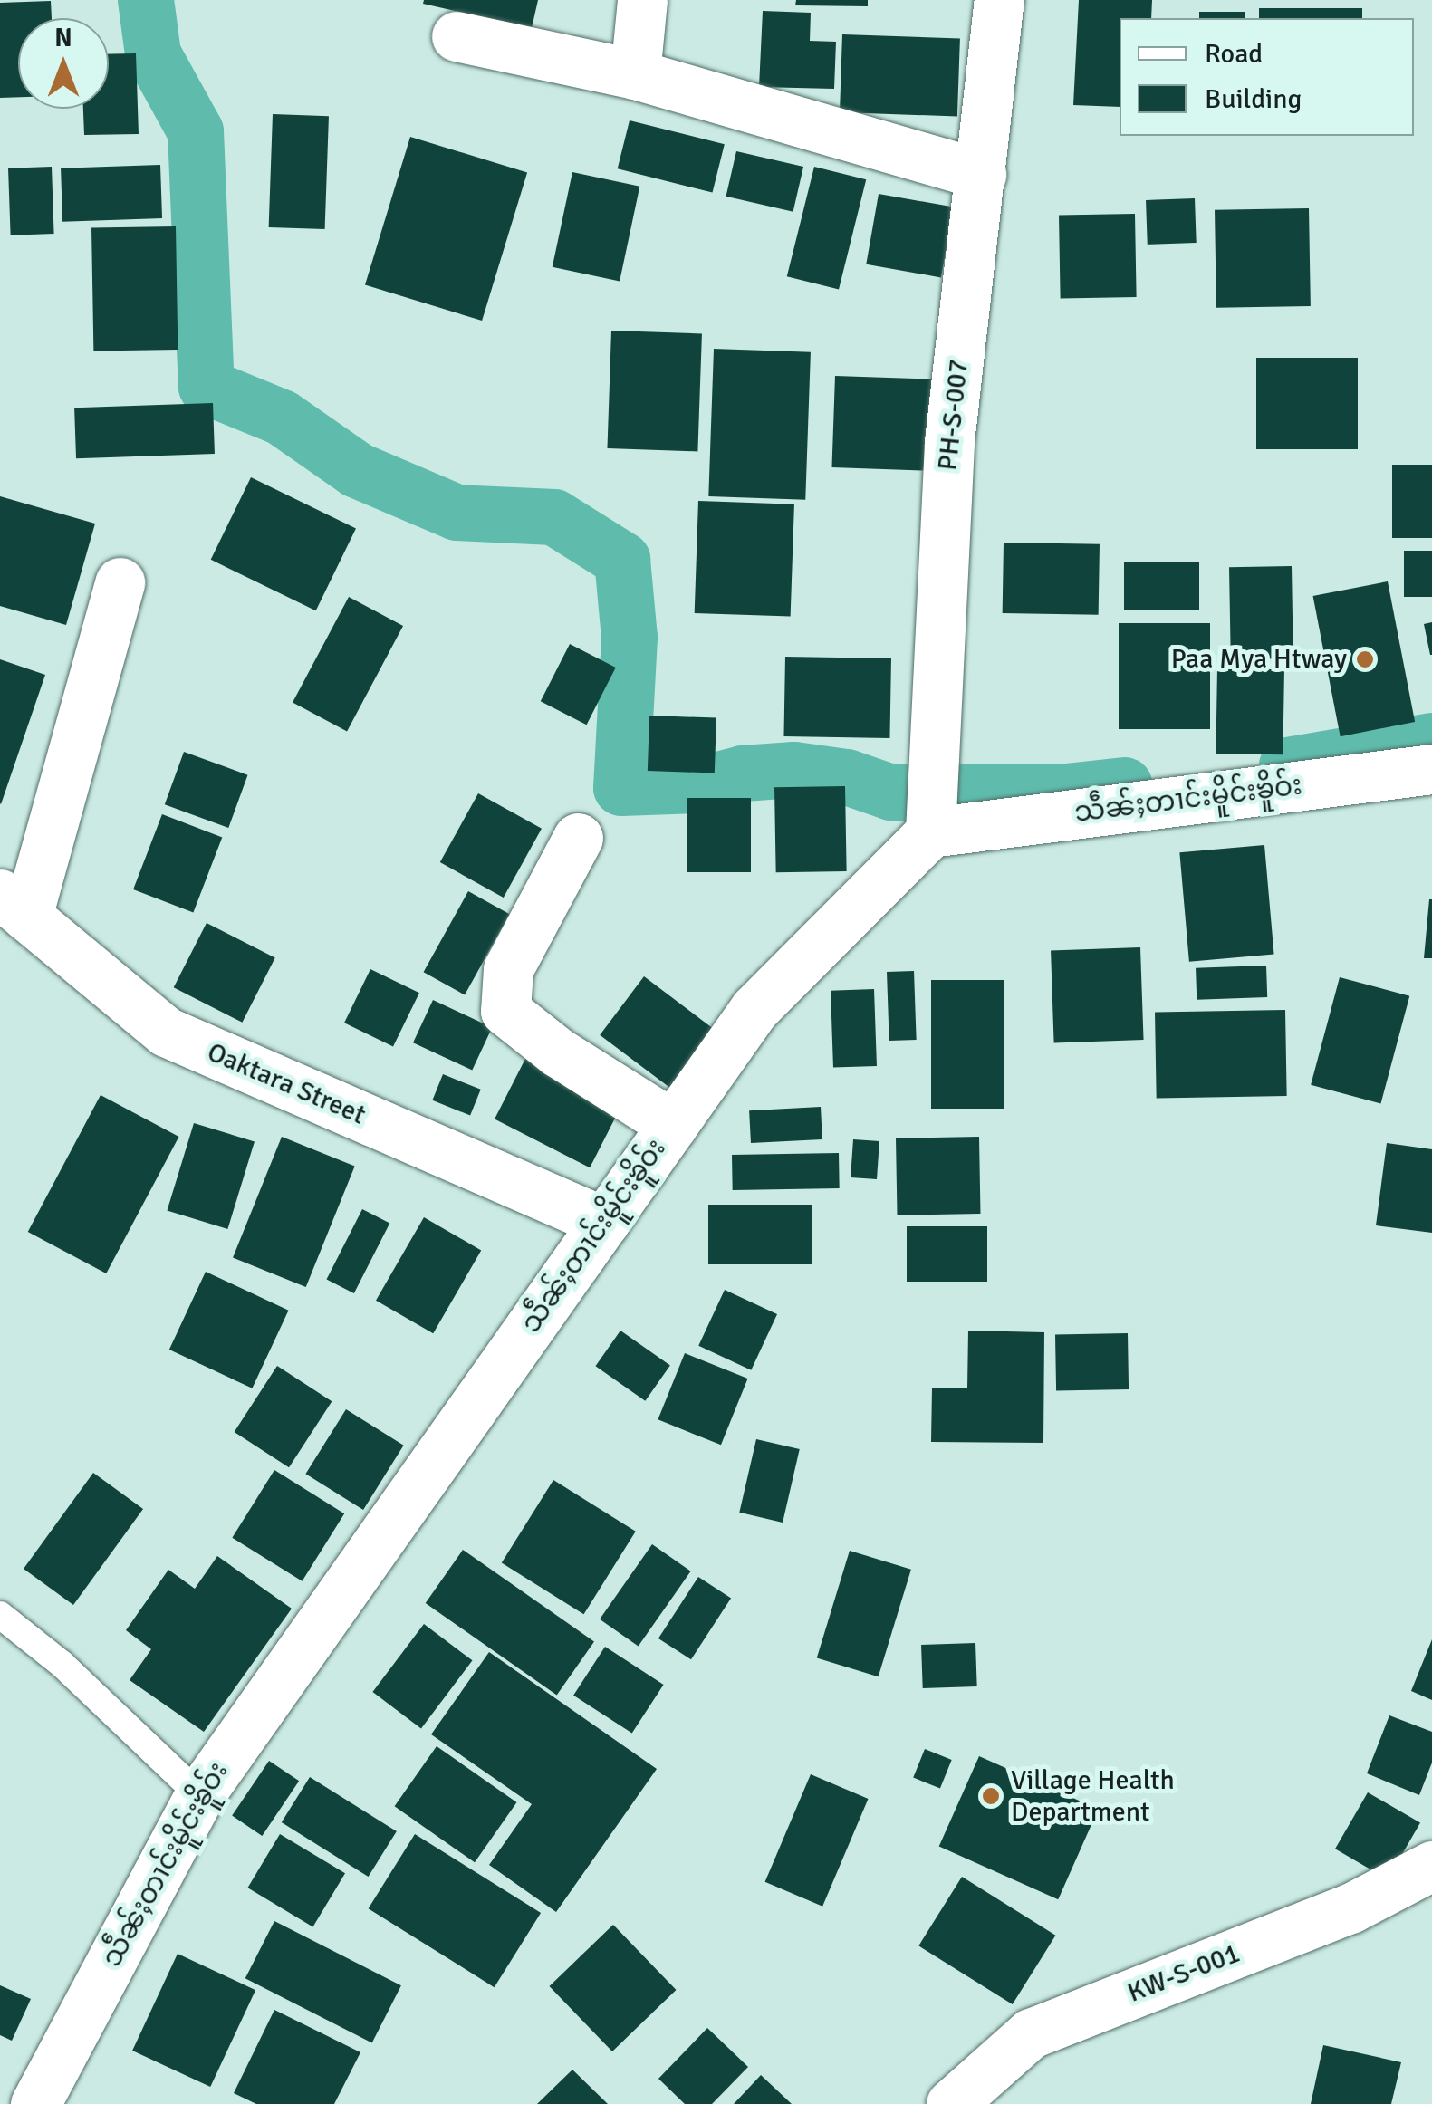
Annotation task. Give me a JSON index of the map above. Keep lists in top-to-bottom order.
{
  "streets": {
    "street": [
      "PH-S-007",
      "သဵၼ်ႈတၢင်းမိူင်းၶိူဝ်း",
      "Oaktara Street",
      "KW-S-001"
    ]
  },
  "crossings": [
    ["PH-S-007", "သဵၼ်ႈတၢင်းမိူင်းၶိူဝ်း"],
    ["သဵၼ်ႈတၢင်းမိူင်းၶိူဝ်း", "Oaktara Street"]
  ],
  "places": ["Paa Mya Htway", "Village Health Department"],
  "legend": ["Road", "Building"],
  "north": "top"
}
